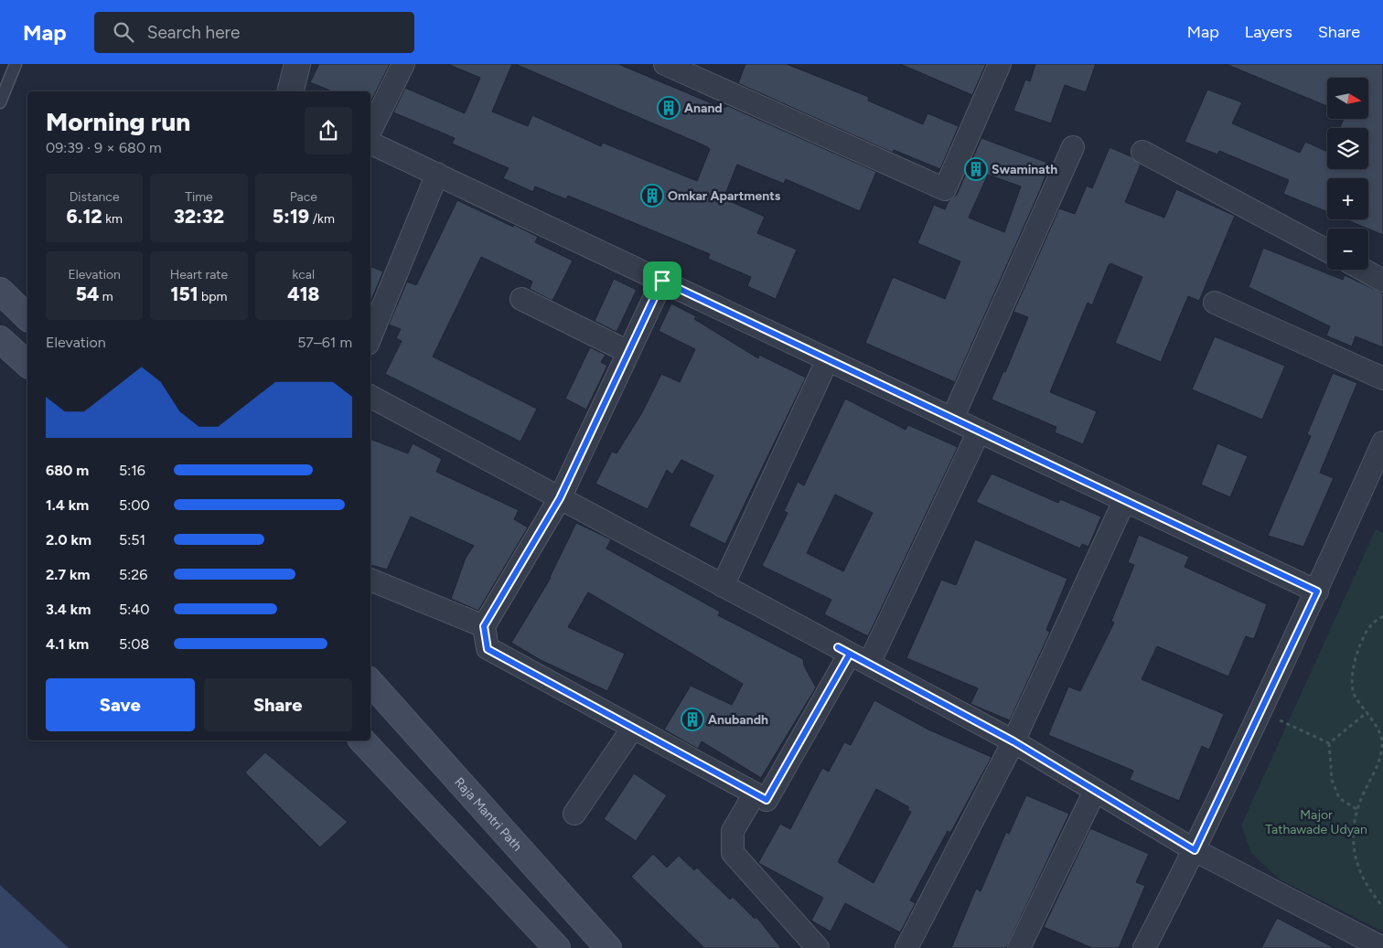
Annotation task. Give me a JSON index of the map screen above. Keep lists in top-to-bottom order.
{
  "streets": {
    "main road": ["Raja Mantri Path"]
  },
  "parks": ["Major Tathawade Udyan"],
  "places": {
    "building": [
      "Anand",
      "Swaminath",
      "Omkar Apartments",
      "Anubandh"
    ]
  },
  "north": "right",
  "page": {
    "header": "Map",
    "search": "Search here",
    "nav": ["Map", "Layers", "Share"],
    "map_buttons": ["+", "−"],
    "heading": ["Morning run", "09:39 · 9 × 680 m"],
    "stats": [
      ["Distance", "6.12 km"],
      ["Time", "32:32"],
      ["Pace", "5:19 /km"],
      ["Elevation", "54 m"],
      ["Heart rate", "151 bpm"],
      ["kcal", "418"]
    ],
    "chart": ["Elevation", "57–61 m"],
    "list": [
      {
        "name": "680 m",
        "note": "5:16"
      },
      {
        "name": "1.4 km",
        "note": "5:00"
      },
      {
        "name": "2.0 km",
        "note": "5:51"
      },
      {
        "name": "2.7 km",
        "note": "5:26"
      },
      {
        "name": "3.4 km",
        "note": "5:40"
      },
      {
        "name": "4.1 km",
        "note": "5:08"
      }
    ],
    "buttons": ["Save", "Share"]
  }
}
